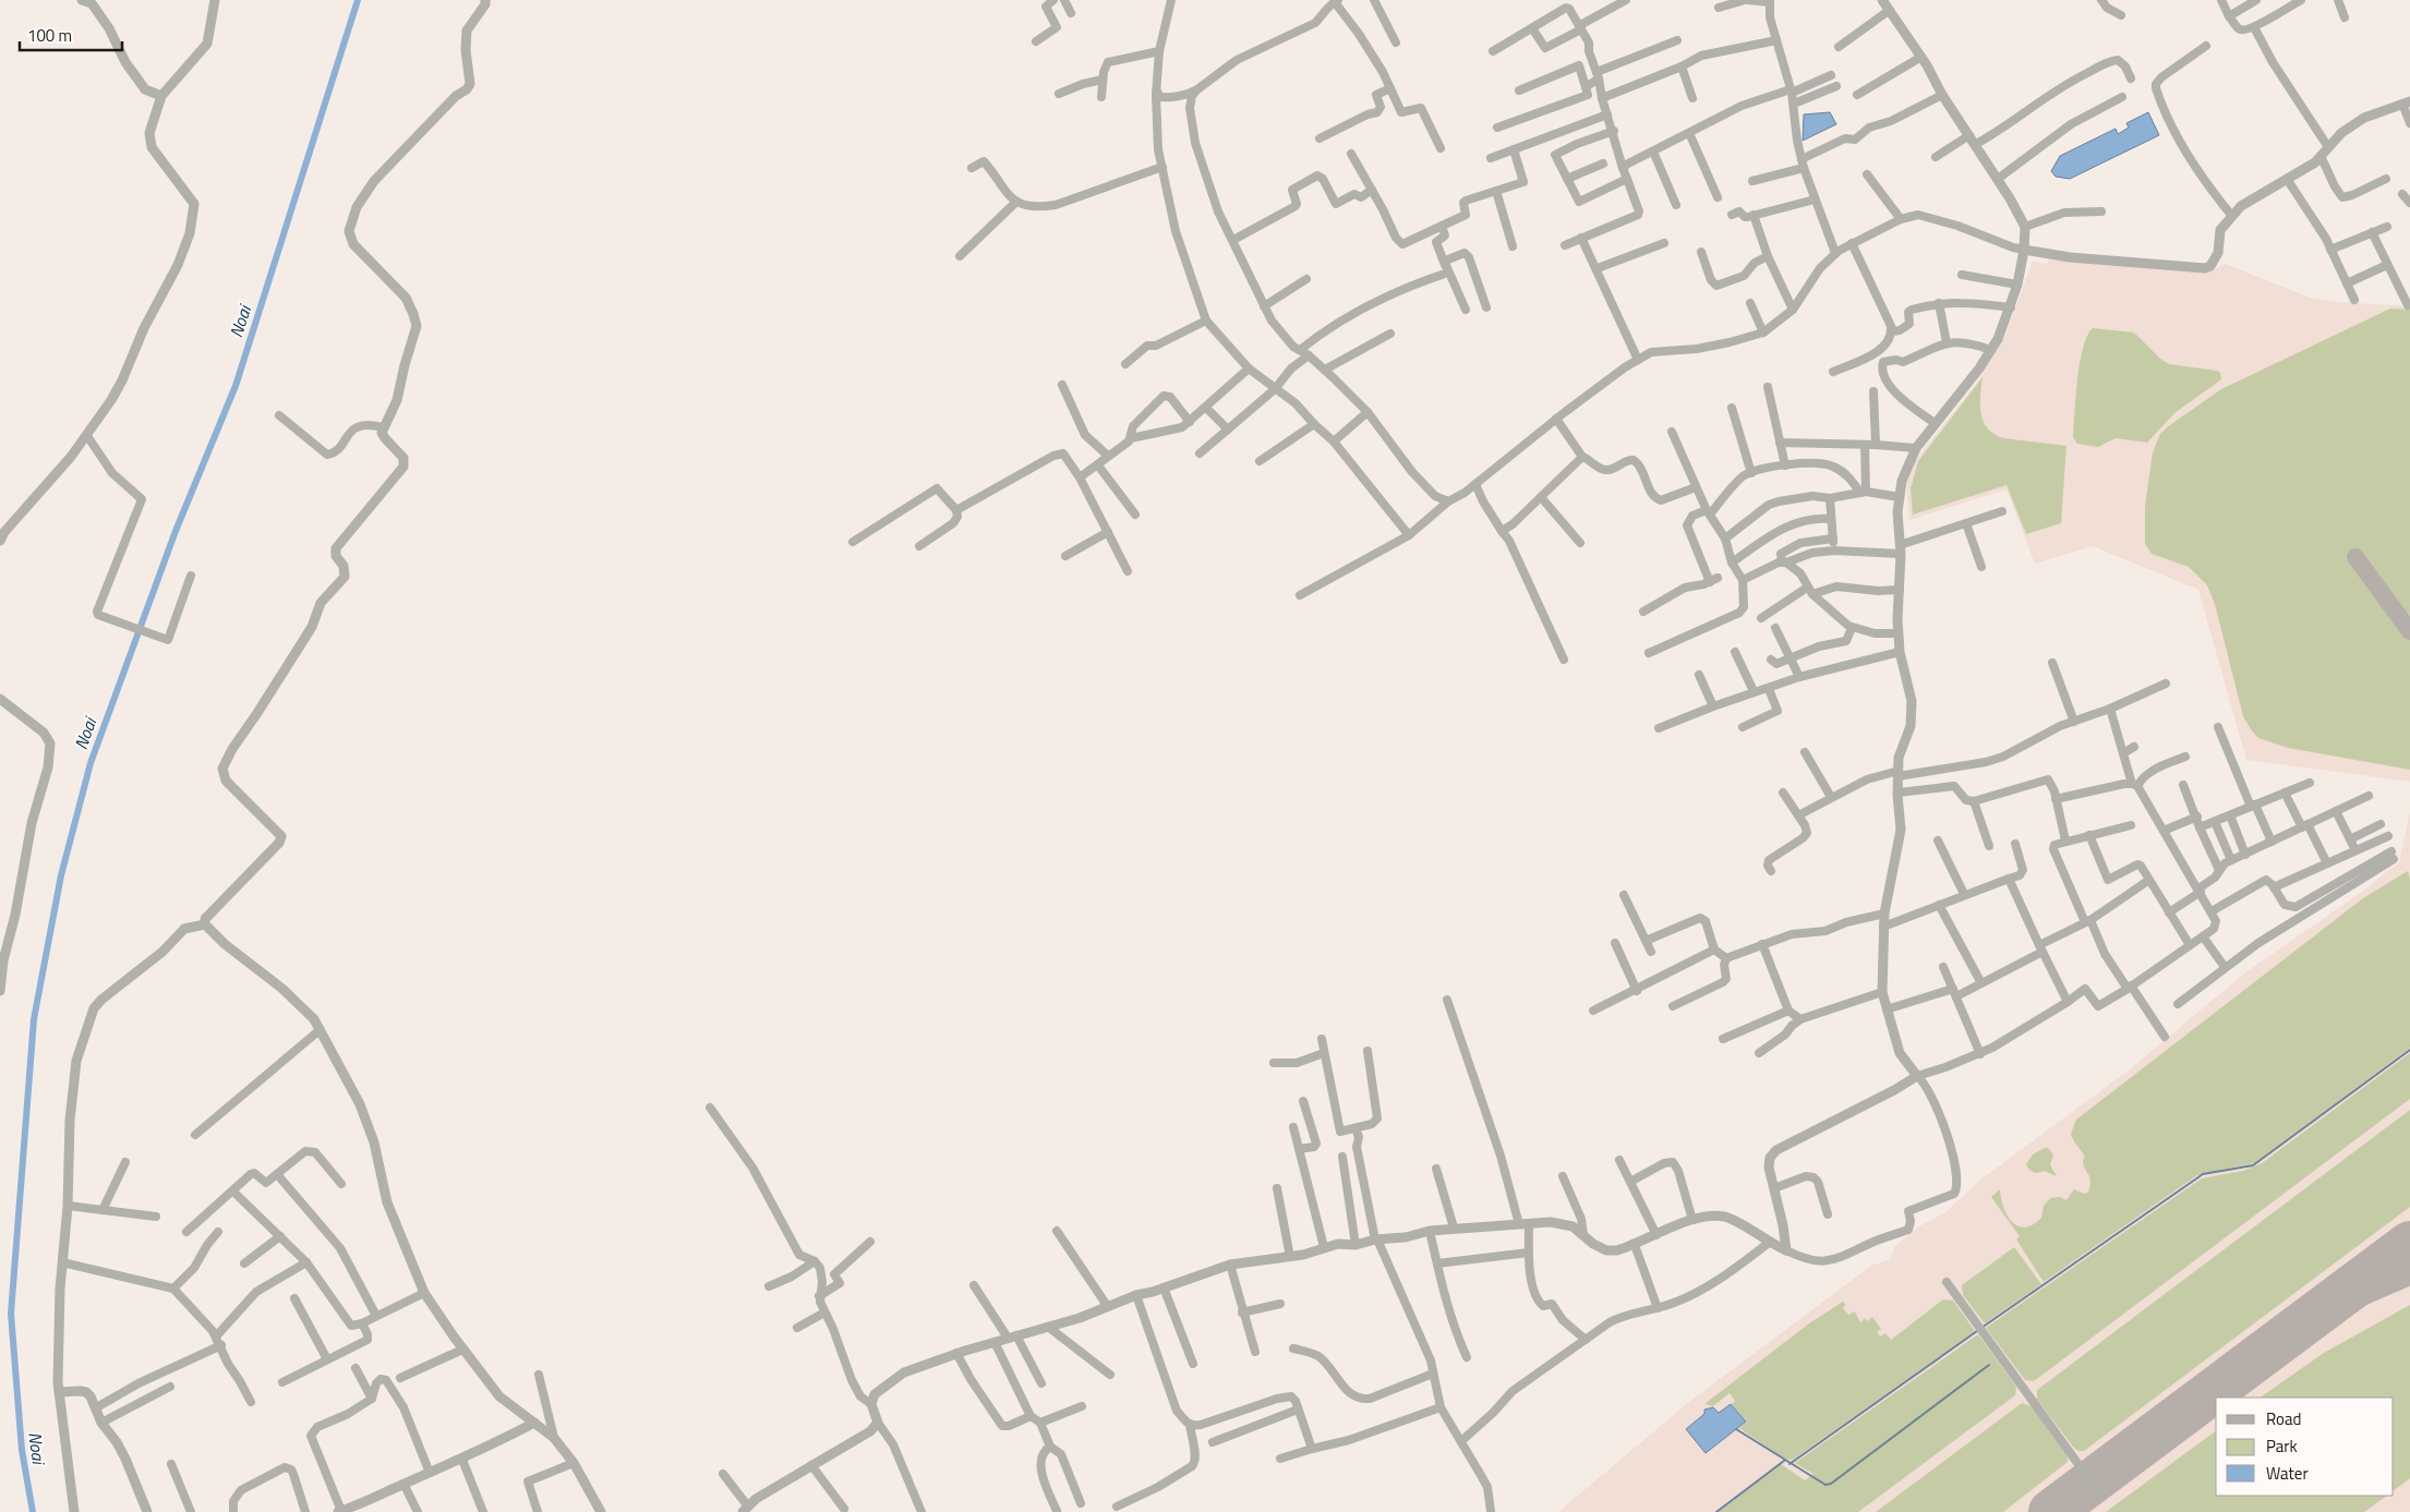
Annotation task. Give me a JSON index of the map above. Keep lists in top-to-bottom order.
{
  "water": ["Noai"],
  "legend": ["Road", "Park", "Water"],
  "scale_bar": "100 m"
}
